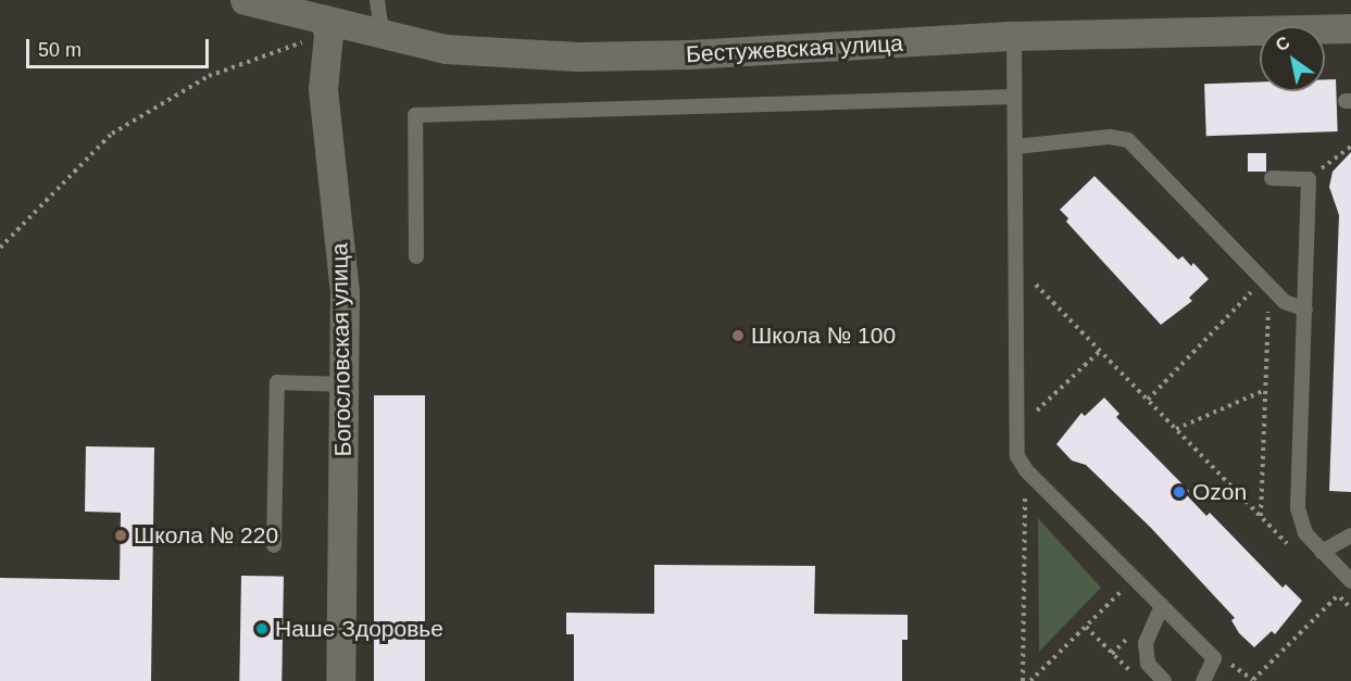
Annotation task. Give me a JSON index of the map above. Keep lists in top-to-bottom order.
{
  "streets": {
    "street": ["Бестужевская улица", "Богословская улица"]
  },
  "crossings": [
    ["Бестужевская улица", "Богословская улица"]
  ],
  "places": [
    "Школа № 100",
    "Ozon",
    "Школа № 220",
    "Наше Здоровье"
  ],
  "scale_bar": "50 m",
  "north": "top left"
}
